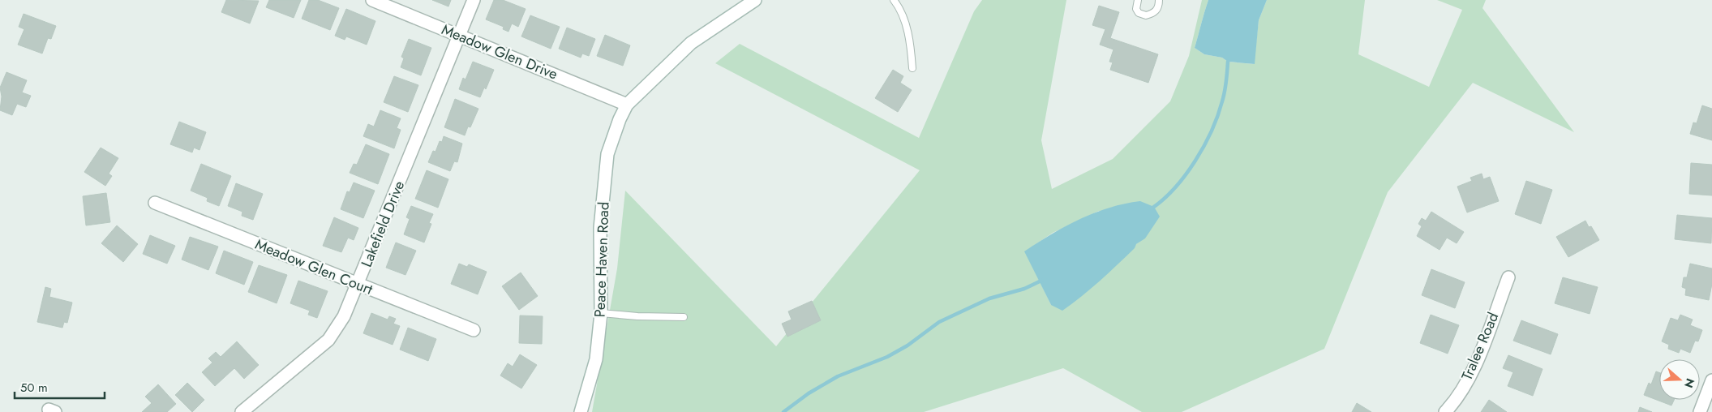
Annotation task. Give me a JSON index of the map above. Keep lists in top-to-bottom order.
{
  "streets": {
    "street": [
      "Meadow Glen Drive",
      "Lakefield Drive",
      "Peace Haven Road",
      "Meadow Glen Court",
      "Tralee Road"
    ]
  },
  "crossings": [
    ["Meadow Glen Drive", "Lakefield Drive"],
    ["Meadow Glen Drive", "Peace Haven Road"],
    ["Lakefield Drive", "Meadow Glen Court"]
  ],
  "scale_bar": "50 m",
  "north": "right"
}
